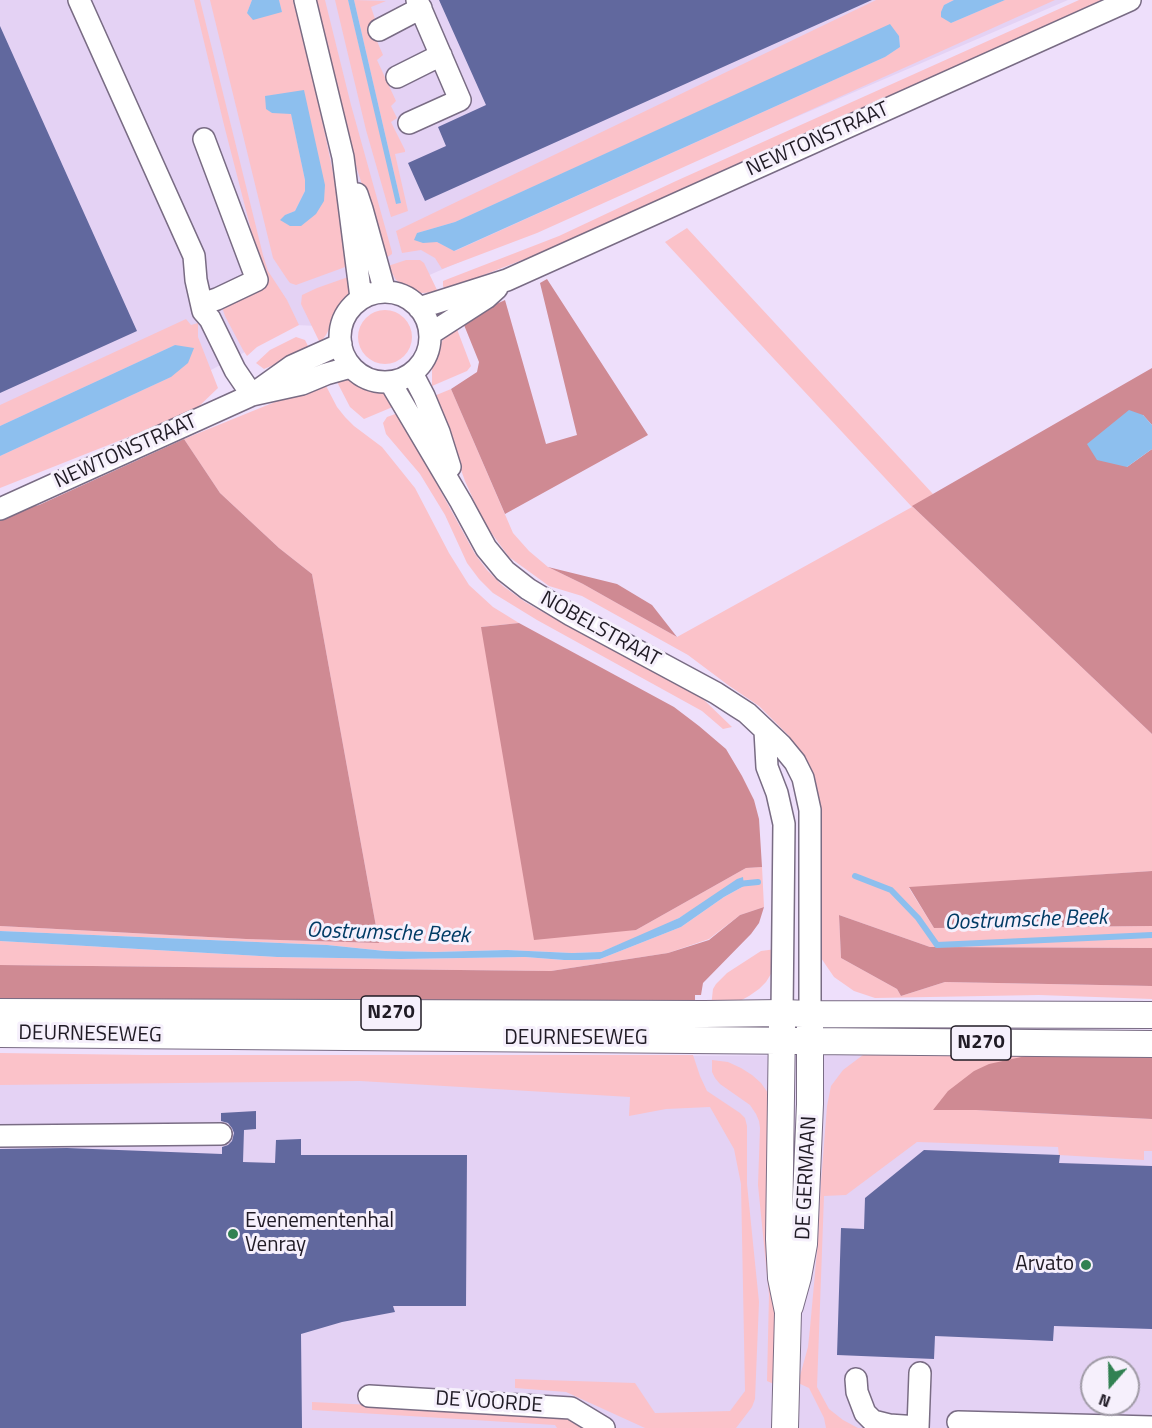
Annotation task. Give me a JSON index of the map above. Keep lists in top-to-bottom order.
{
  "streets": {
    "main road": ["N270", "DEURNESEWEG", "DE GERMAAN"],
    "street": ["NEWTONSTRAAT", "NOBELSTRAAT", "DE VOORDE"]
  },
  "crossings": [
    ["NEWTONSTRAAT", "NOBELSTRAAT"],
    ["NOBELSTRAAT", "DEURNESEWEG"],
    ["NOBELSTRAAT", "DE GERMAAN"],
    ["DEURNESEWEG", "DE GERMAAN"]
  ],
  "water": ["Oostrumsche Beek"],
  "places": ["Evenementenhal Venray", "Arvato"],
  "north": "bottom"
}
